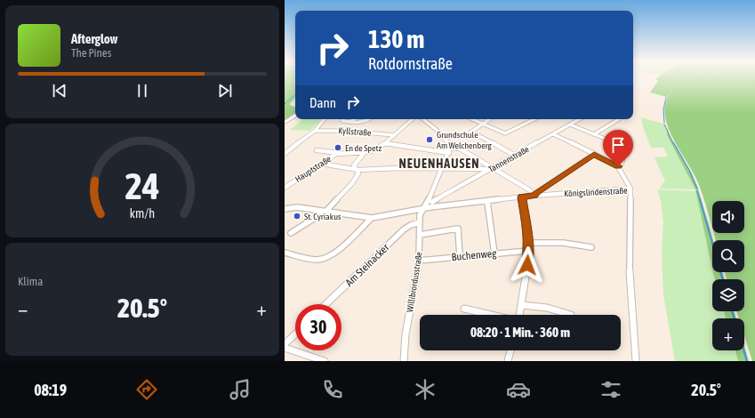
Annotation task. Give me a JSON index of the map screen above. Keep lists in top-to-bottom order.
{
  "streets": {
    "street": [
      "Kyllstraße",
      "Tannenstraße",
      "Hauptstraße",
      "Königslindenstraße",
      "Buchenweg",
      "Am Steinacker",
      "Willibrordusstraße"
    ]
  },
  "crossings": [
    ["Kyllstraße", "Hauptstraße"],
    ["Königslindenstraße", "Willibrordusstraße"],
    ["Buchenweg", "Willibrordusstraße"],
    ["Am Steinacker", "Willibrordusstraße"]
  ],
  "districts": ["NEUENHAUSEN"],
  "places": ["Grundschule Am Welchenberg", "En de Spetz", "St. Cyriakus"],
  "page": {
    "turn": ["130 m", "Rotdornstraße"],
    "song": ["Afterglow", "The Pines"],
    "then": "Dann",
    "map_buttons": "+",
    "tile": "Klima",
    "heat": ["−", "20.5°", "+"],
    "limit": "30",
    "trip": "08:20 · 1 Min. · 360 m",
    "tabs": ["08:19", "20.5°"],
    "gauge": ["24", "km/h"]
  }
}
